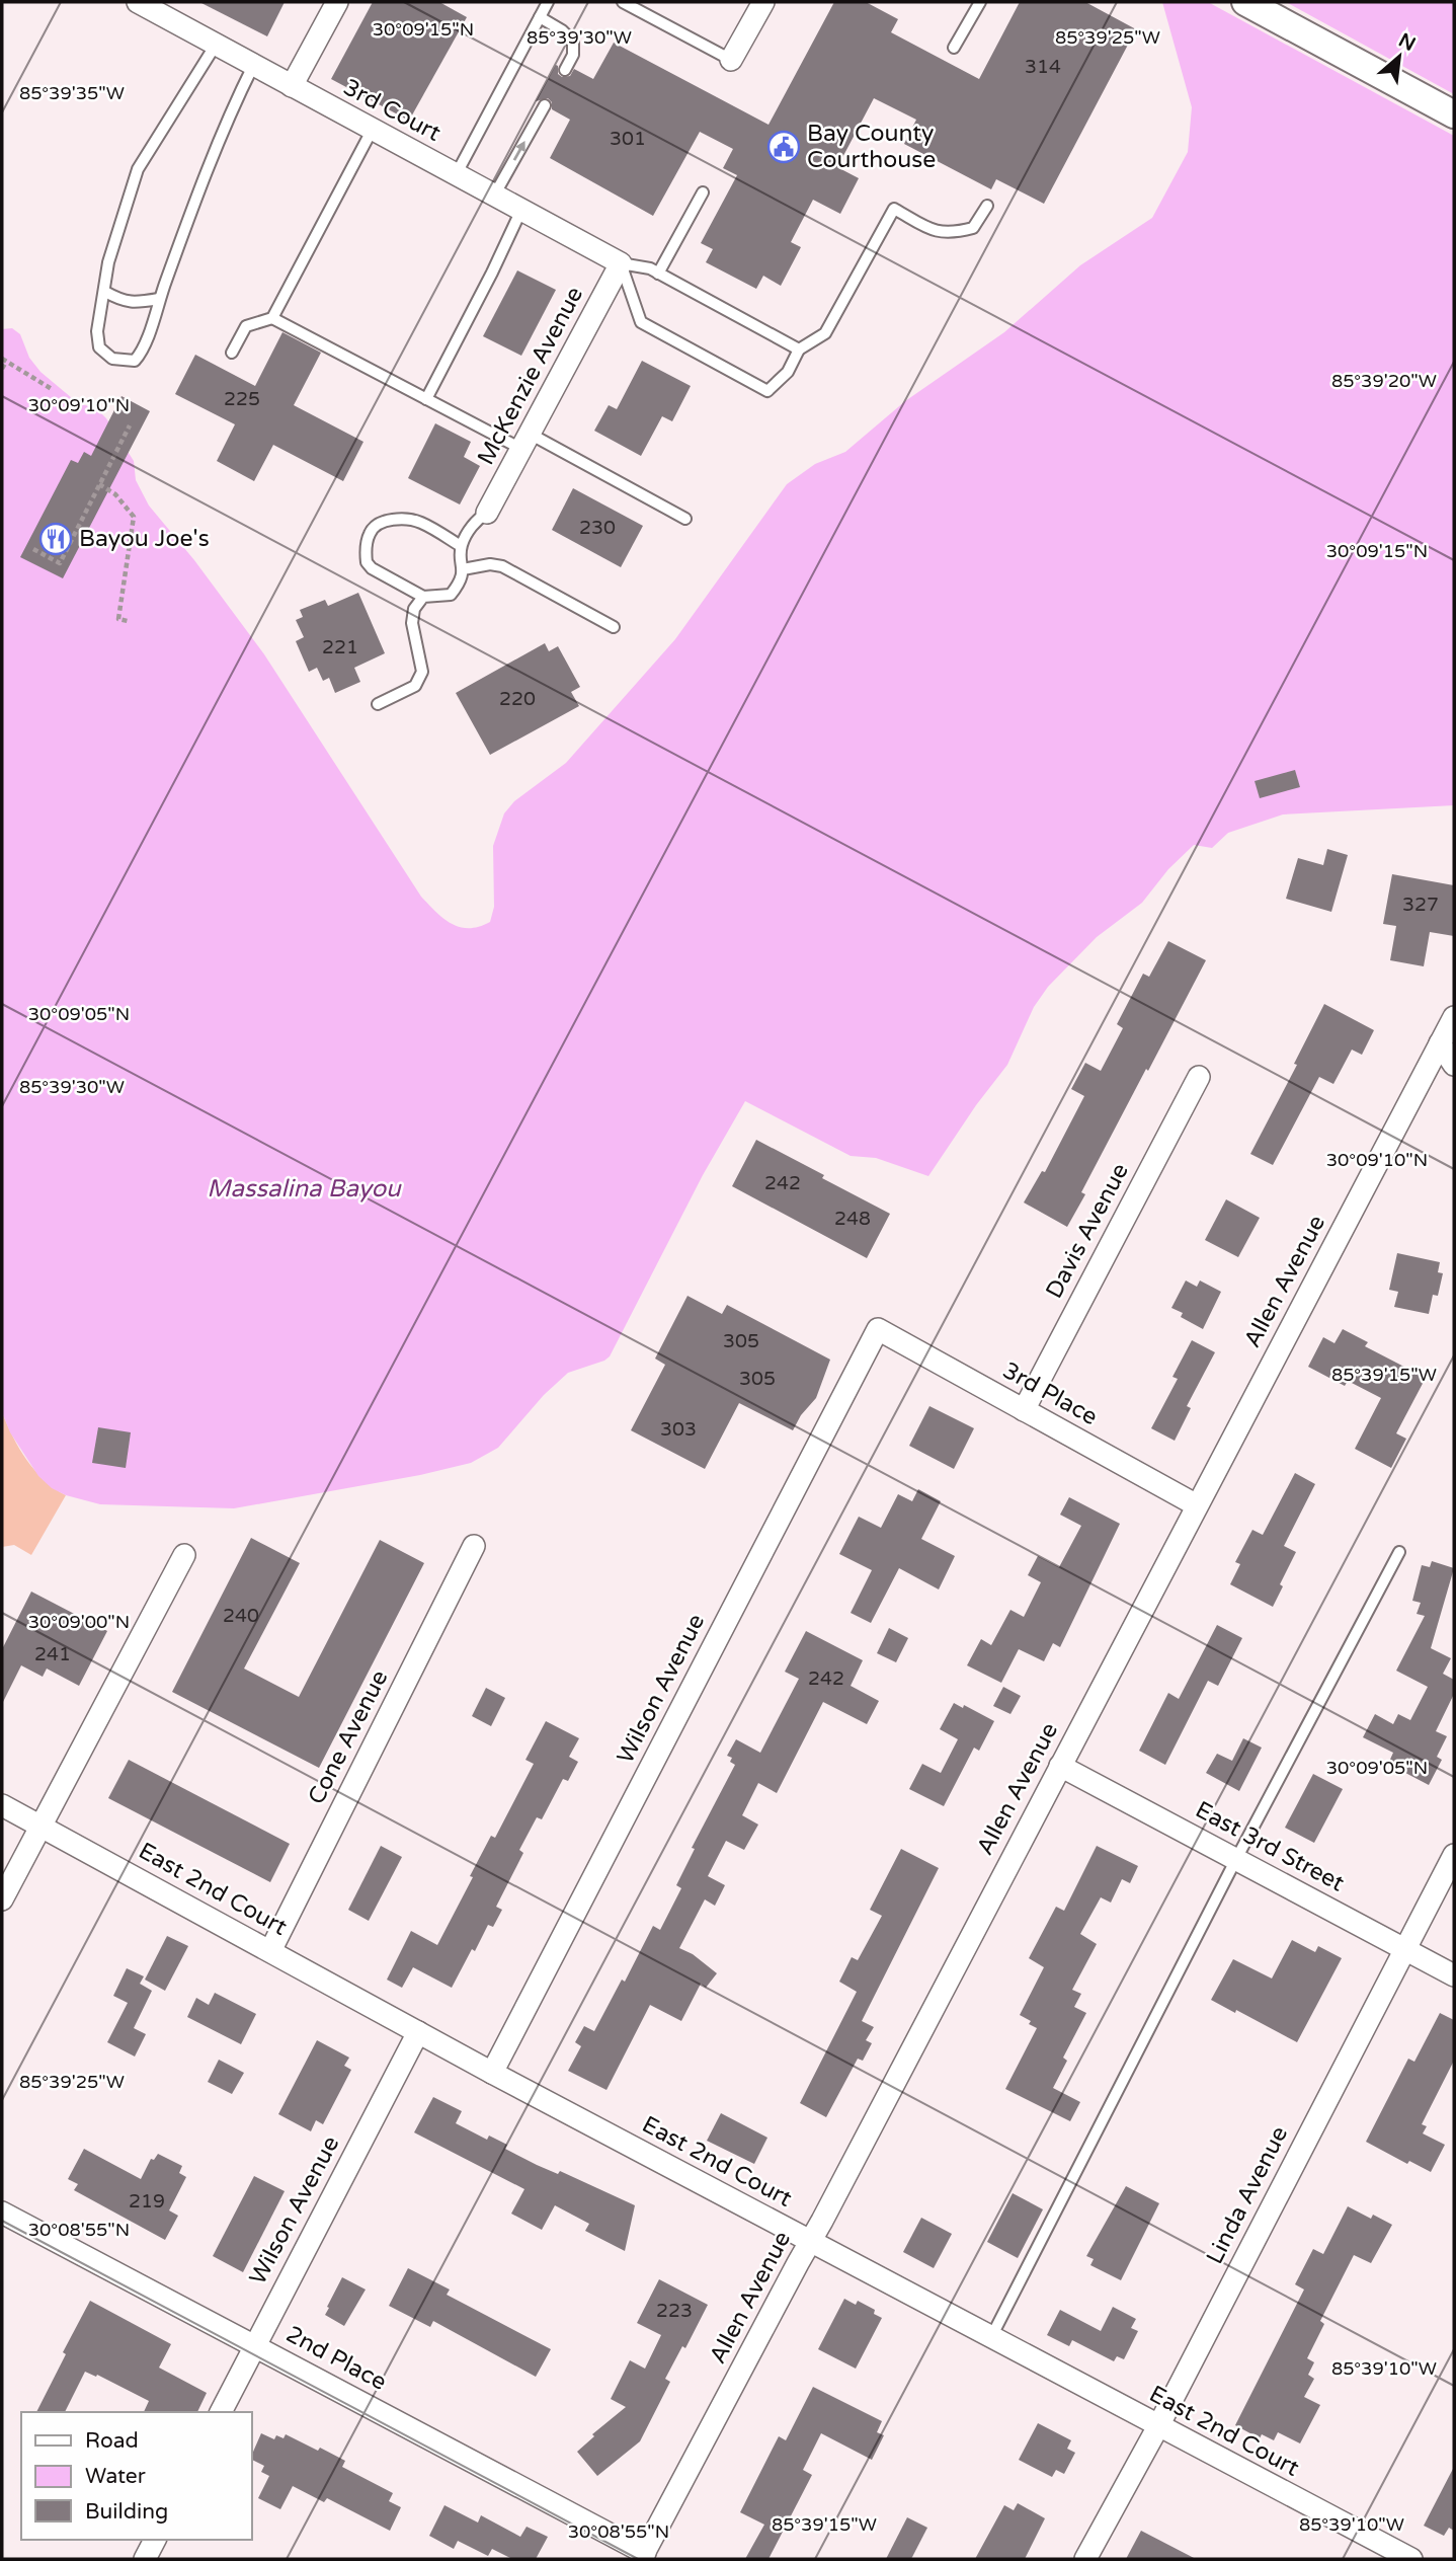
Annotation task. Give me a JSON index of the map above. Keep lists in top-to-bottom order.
{
  "streets": {
    "street": [
      "3rd Court",
      "McKenzie Avenue",
      "Davis Avenue",
      "Allen Avenue",
      "3rd Place",
      "Wilson Avenue",
      "Cone Avenue",
      "East 3rd Street",
      "East 2nd Court",
      "Linda Avenue",
      "2nd Place"
    ]
  },
  "crossings": [
    ["3rd Court", "McKenzie Avenue"],
    ["Davis Avenue", "3rd Place"],
    ["Allen Avenue", "3rd Place"],
    ["Allen Avenue", "East 3rd Street"],
    ["Allen Avenue", "East 2nd Court"],
    ["Allen Avenue", "2nd Place"],
    ["3rd Place", "Wilson Avenue"],
    ["Wilson Avenue", "East 2nd Court"],
    ["Wilson Avenue", "2nd Place"],
    ["Cone Avenue", "East 2nd Court"],
    ["East 3rd Street", "Linda Avenue"],
    ["East 2nd Court", "Linda Avenue"]
  ],
  "water": ["Massalina Bayou"],
  "places": {
    "public building": ["Bay County Courthouse"],
    "restaurant": ["Bayou Joe's"]
  },
  "house_numbers": [
    "314",
    "301",
    "225",
    "230",
    "221",
    "220",
    "327",
    "242",
    "248",
    "305",
    "305",
    "303",
    "240",
    "241",
    "242",
    "219",
    "223"
  ],
  "legend": ["Road", "Water", "Building"],
  "north": "top right",
  "coordinates": [
    "30°09'15\"N",
    "85°39'30\"W",
    "85°39'25\"W",
    "85°39'35\"W",
    "85°39'20\"W",
    "30°09'10\"N",
    "30°09'05\"N",
    "85°39'15\"W",
    "30°09'00\"N",
    "30°08'55\"N",
    "85°39'10\"W"
  ]
}
